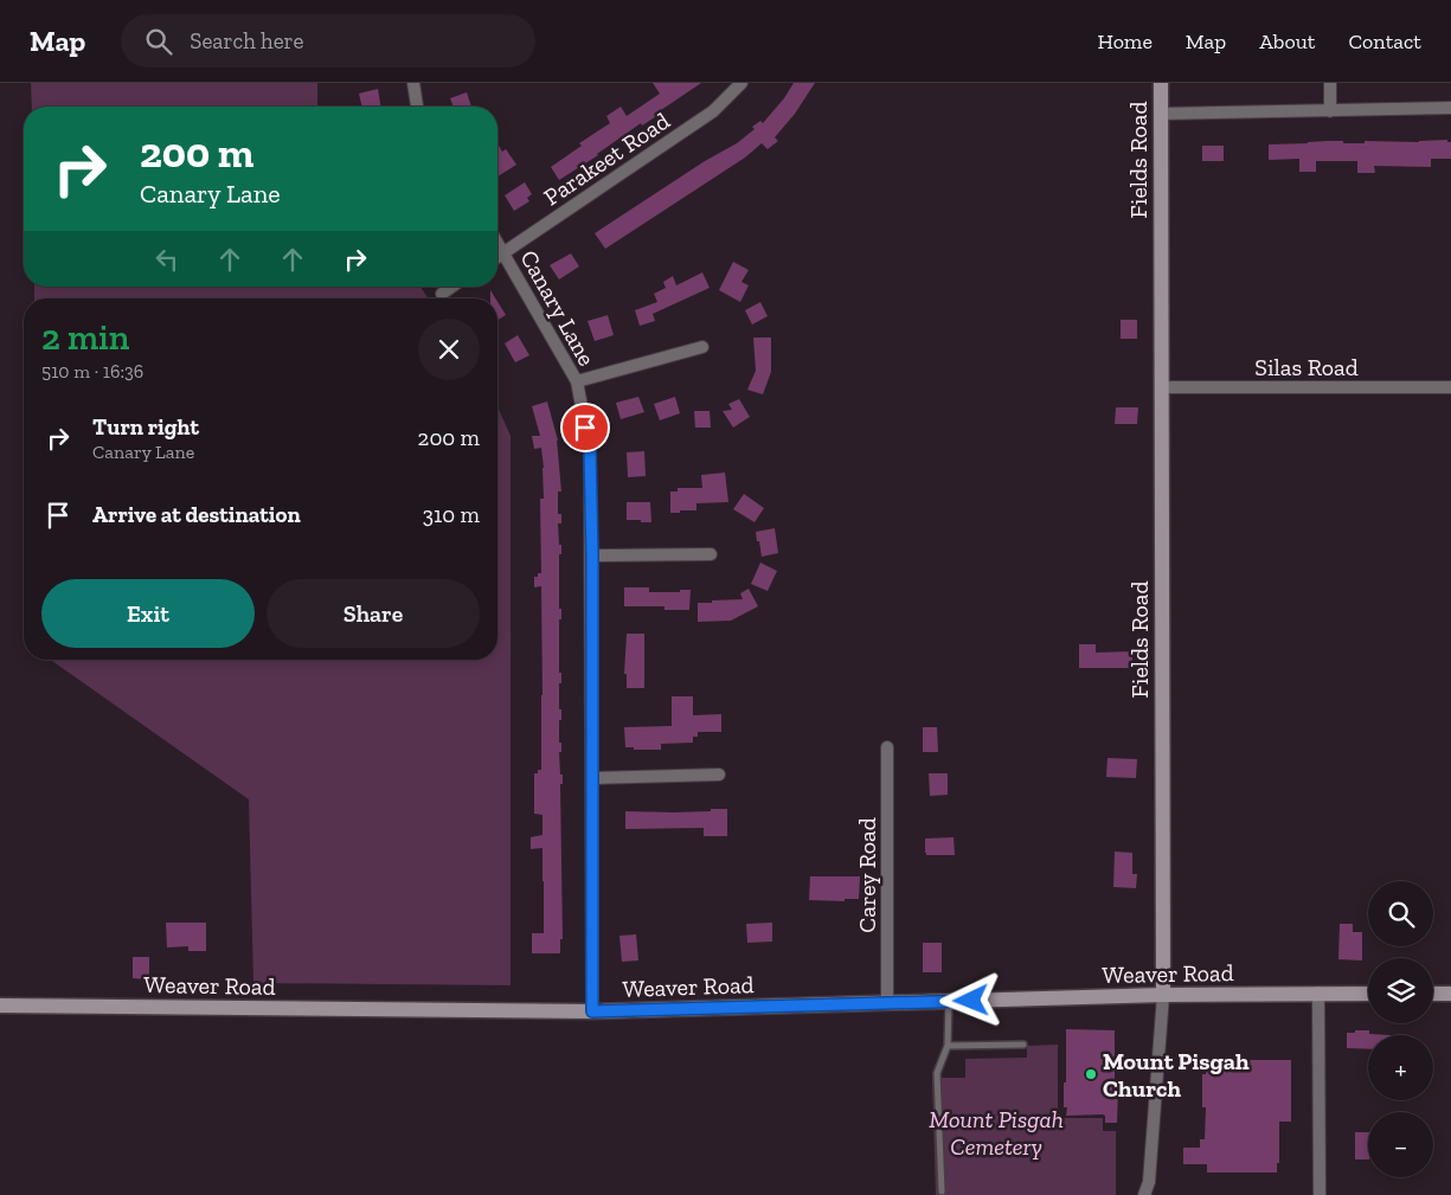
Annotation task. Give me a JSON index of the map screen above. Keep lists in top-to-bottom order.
{
  "streets": {
    "main road": ["Fields Road", "Weaver Road"],
    "street": [
      "Parakeet Road",
      "Canary Lane",
      "Silas Road",
      "Carey Road"
    ]
  },
  "crossings": [
    ["Parakeet Road", "Canary Lane"],
    ["Fields Road", "Silas Road"],
    ["Fields Road", "Weaver Road"],
    ["Canary Lane", "Weaver Road"],
    ["Carey Road", "Weaver Road"]
  ],
  "parks": ["Mount Pisgah Cemetery"],
  "places": ["Mount Pisgah Church"],
  "page": {
    "header": "Map",
    "search": "Search here",
    "nav": [
      "Home",
      "Map",
      "About",
      "Contact"
    ],
    "turn": ["200 m", "Canary Lane"],
    "heading": ["2 min", "510 m · 16:36"],
    "list": [
      {
        "name": "Turn right",
        "note": "Canary Lane",
        "value": "200 m"
      },
      {
        "name": "Arrive at destination",
        "value": "310 m"
      }
    ],
    "buttons": ["Exit", "Share"],
    "map_buttons": ["+", "−"]
  }
}
